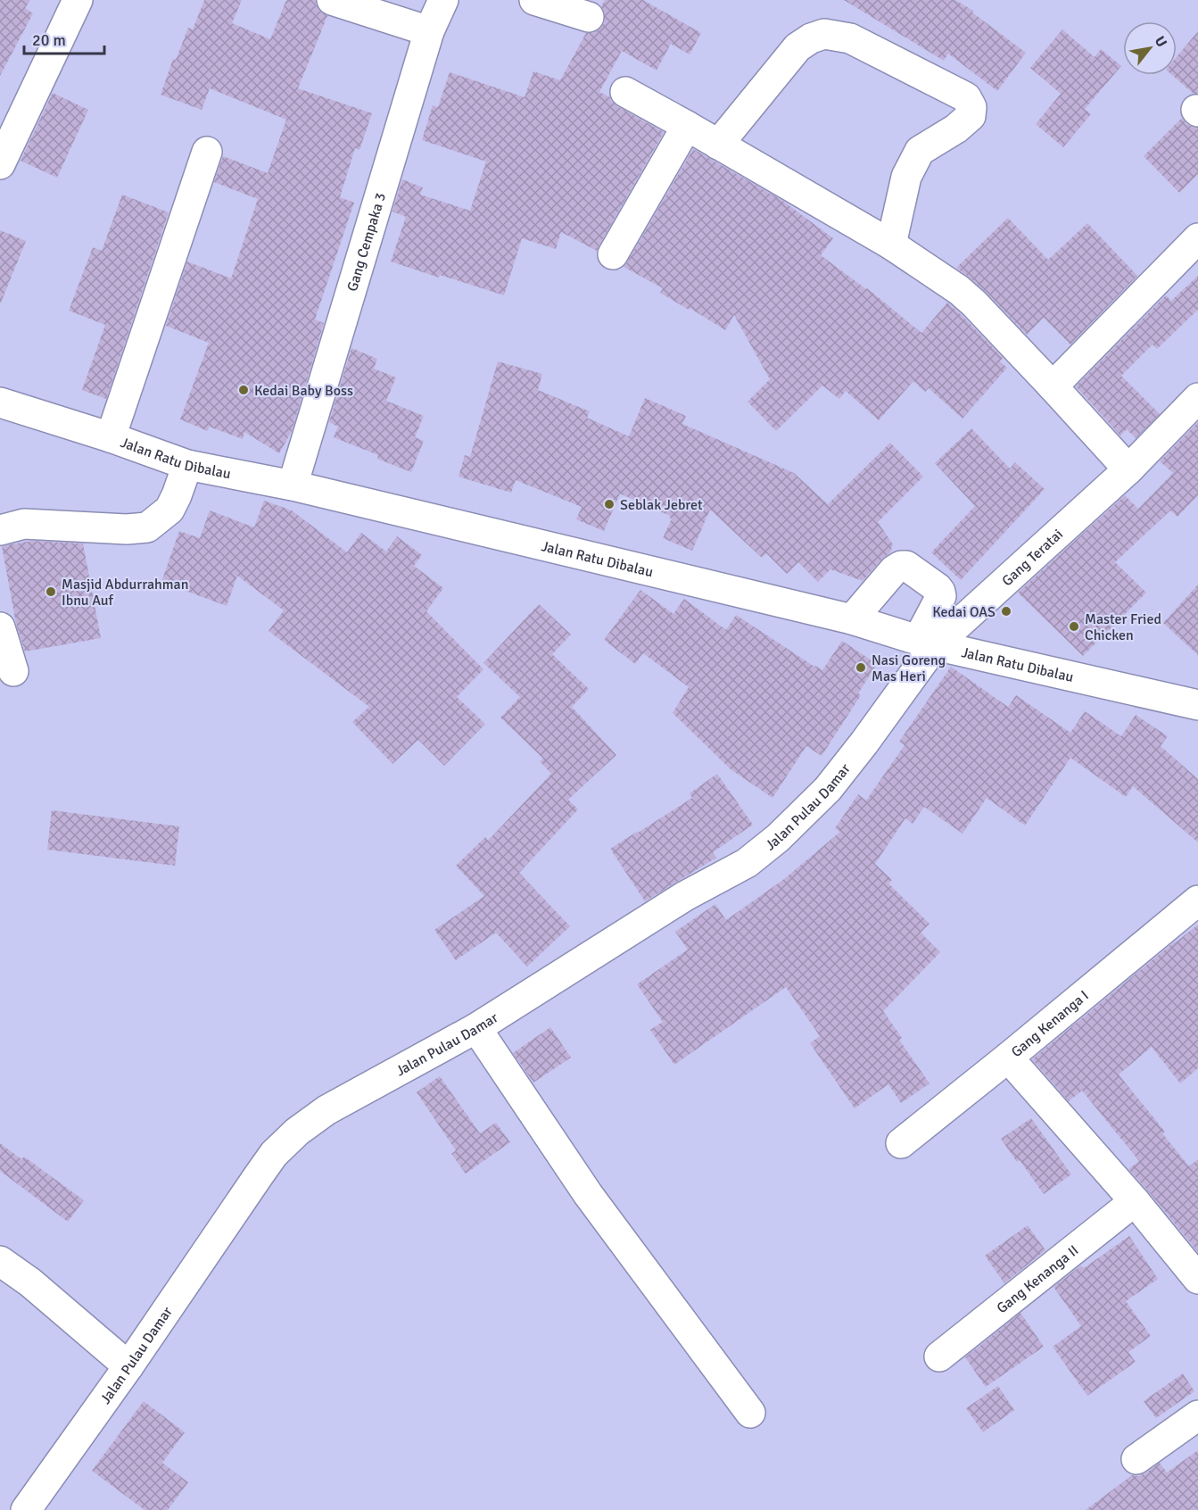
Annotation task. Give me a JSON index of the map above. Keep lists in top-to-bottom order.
{
  "streets": {
    "street": [
      "Gang Cempaka 3",
      "Jalan Ratu Dibalau",
      "Gang Teratai",
      "Jalan Pulau Damar",
      "Gang Kenanga I",
      "Gang Kenanga II"
    ]
  },
  "crossings": [
    ["Gang Cempaka 3", "Jalan Ratu Dibalau"],
    ["Jalan Ratu Dibalau", "Gang Teratai"],
    ["Jalan Ratu Dibalau", "Jalan Pulau Damar"],
    ["Gang Teratai", "Jalan Pulau Damar"]
  ],
  "places": [
    "Kedai Baby Boss",
    "Seblak Jebret",
    "Masjid Abdurrahman Ibnu Auf",
    "Kedai OAS",
    "Master Fried Chicken",
    "Nasi Goreng Mas Heri"
  ],
  "scale_bar": "20 m",
  "north": "top right"
}
